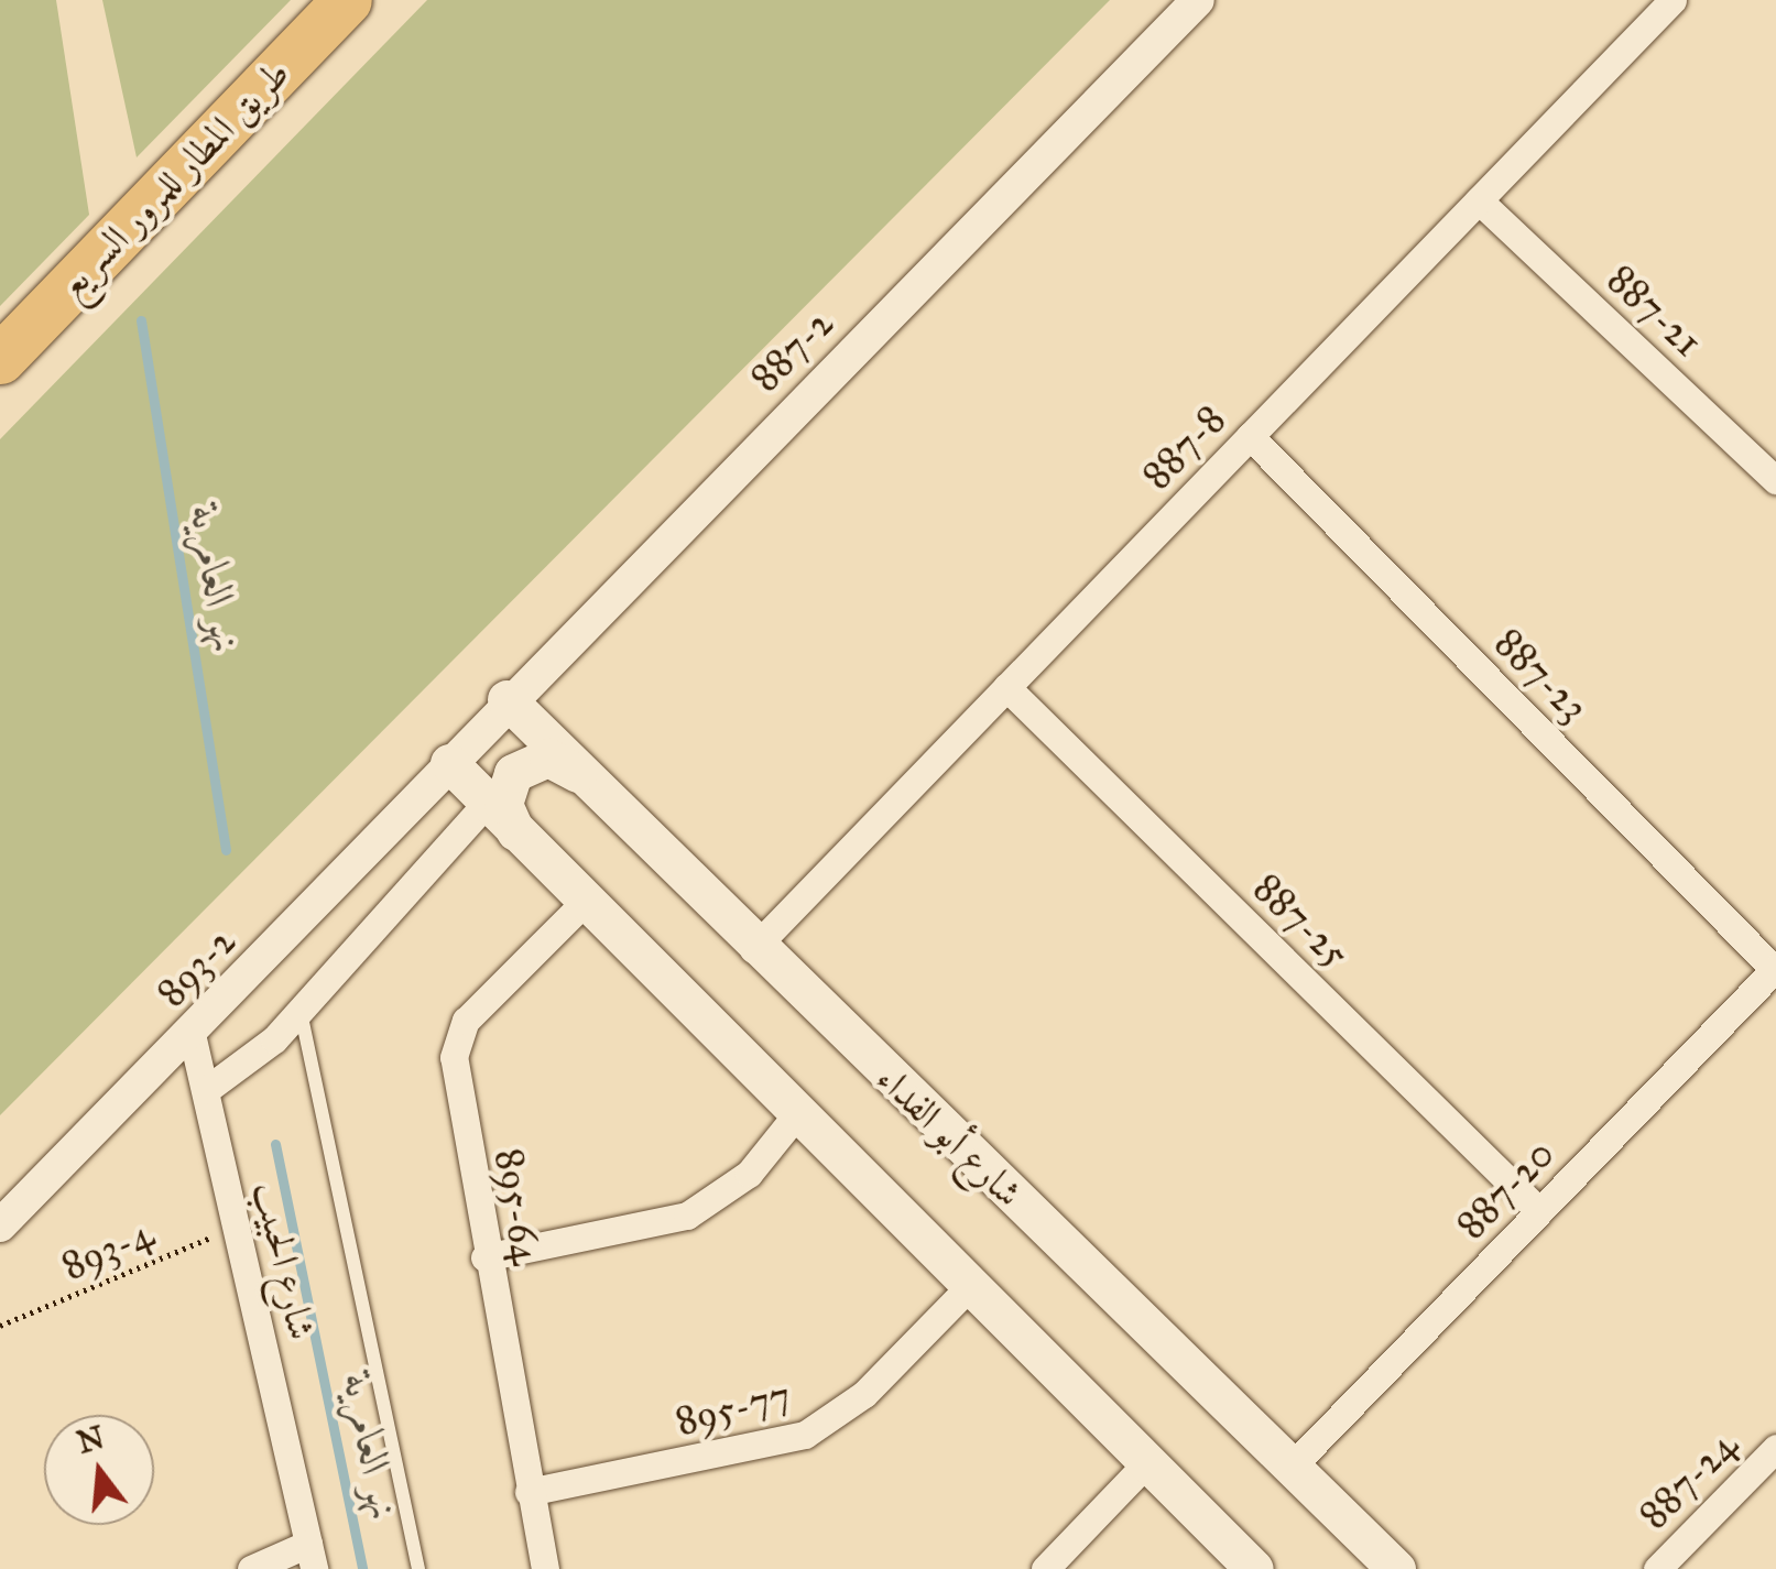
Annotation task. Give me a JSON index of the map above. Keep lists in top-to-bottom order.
{
  "streets": {
    "highway": ["طريق المطار للمرور السريع"],
    "main road": ["شارع أبو الفداء"],
    "street": [
      "887-21",
      "887-2",
      "887-8",
      "887-23",
      "887-25",
      "893-2",
      "887-20",
      "895-64",
      "شارع الحبيب",
      "895-77",
      "887-24"
    ],
    "path": ["893-4"]
  },
  "crossings": [
    ["887-21", "887-8"],
    ["887-2", "893-2"],
    ["887-2", "شارع أبو الفداء"],
    ["887-8", "887-23"],
    ["887-8", "887-25"],
    ["887-8", "شارع أبو الفداء"],
    ["887-23", "887-20"],
    ["887-25", "887-20"],
    ["893-2", "شارع الحبيب"],
    ["شارع أبو الفداء", "887-20"],
    ["895-64", "895-77"],
    ["893-4", "شارع الحبيب"]
  ],
  "water": ["نهر العامرية"],
  "north": "top"
}
